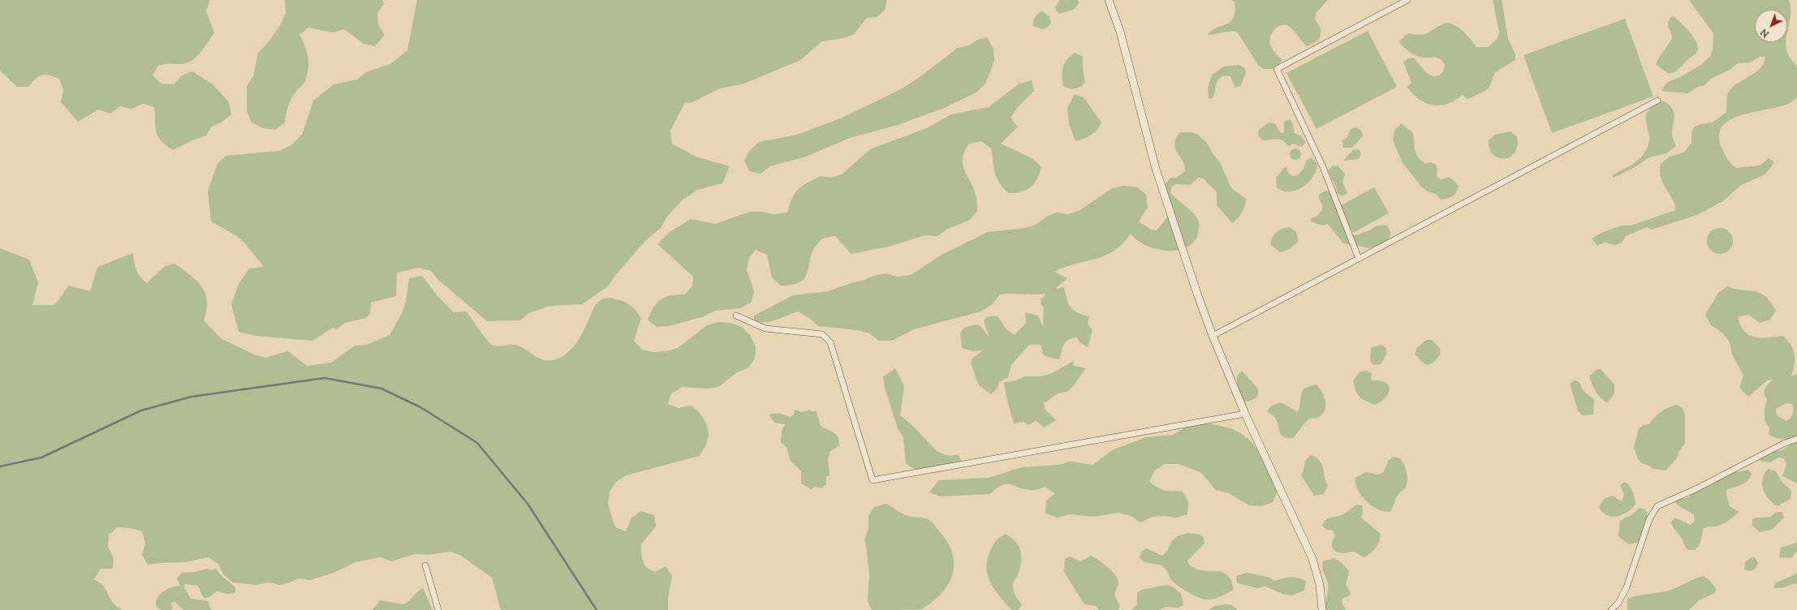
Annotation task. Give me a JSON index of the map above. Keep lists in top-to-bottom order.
{
  "north": "bottom left"
}
